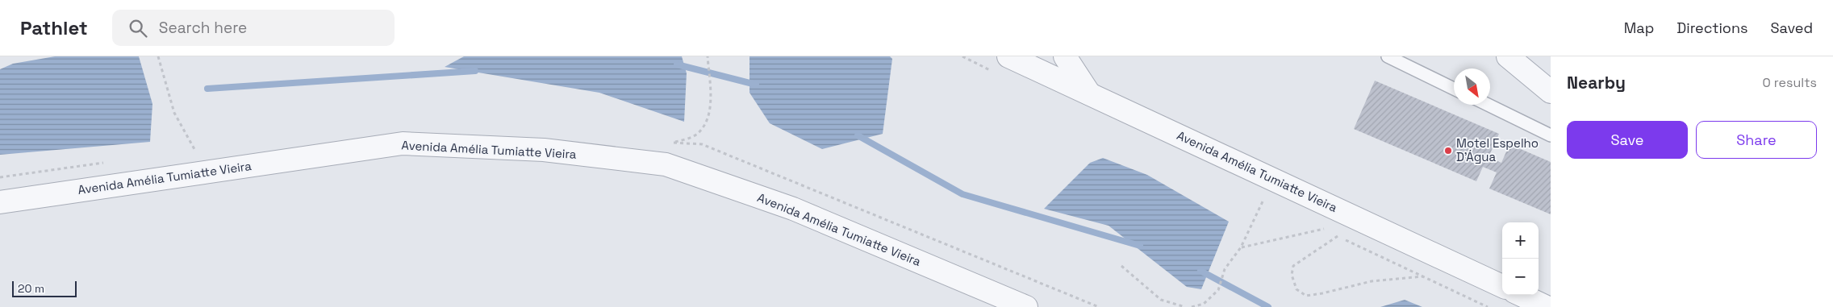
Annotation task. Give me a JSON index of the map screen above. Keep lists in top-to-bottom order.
{
  "streets": {
    "street": ["Avenida Amélia Tumiatte Vieira"]
  },
  "places": ["Motel Espelho D'Água"],
  "scale_bar": "20 m",
  "north": "bottom right",
  "page": {
    "header": "Pathlet",
    "search": "Search here",
    "nav": ["Map", "Directions", "Saved"],
    "heading": ["Nearby", "0 results"],
    "buttons": ["Save", "Share"],
    "map_buttons": ["+", "−"],
    "scale": "20 m"
  }
}
